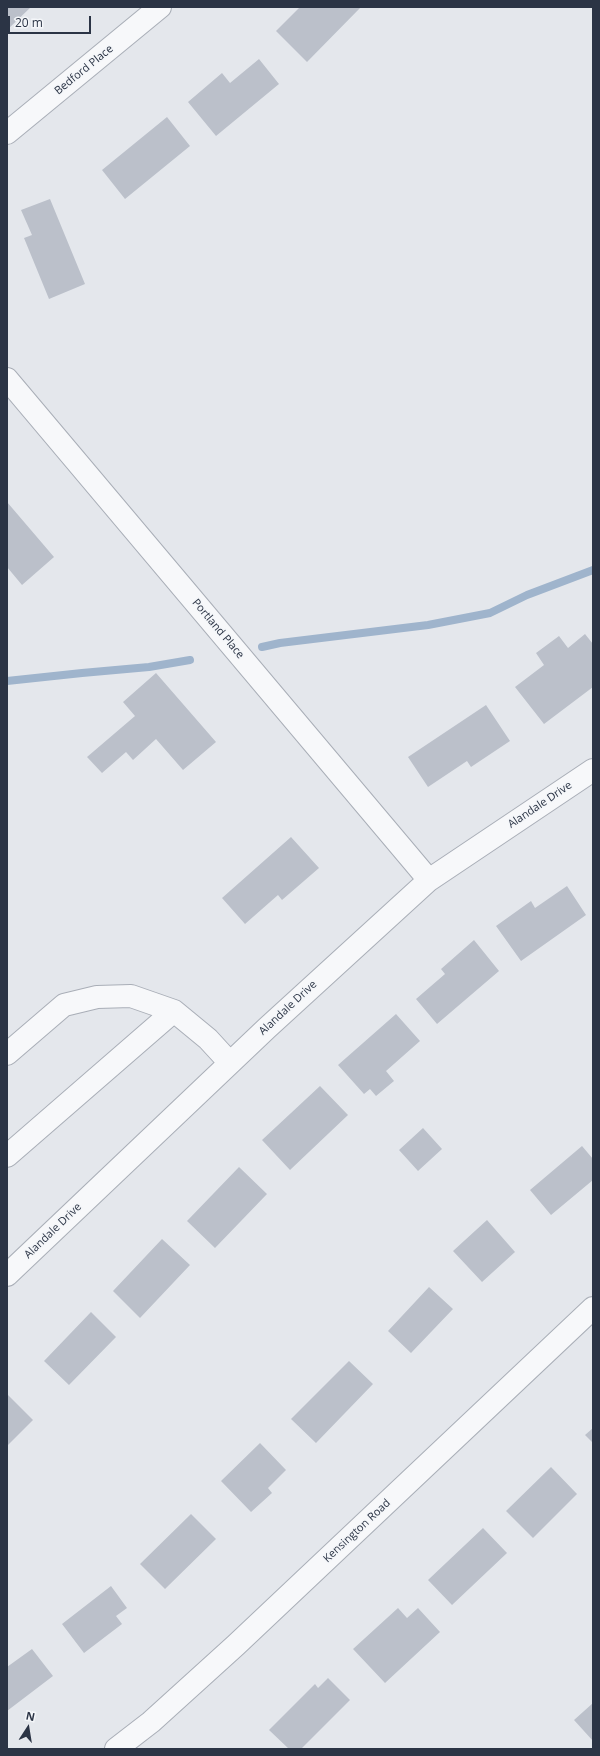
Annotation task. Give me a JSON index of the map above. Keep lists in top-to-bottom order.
{
  "streets": {
    "street": [
      "Bedford Place",
      "Portland Place",
      "Alandale Drive",
      "Kensington Road"
    ]
  },
  "crossings": [
    ["Portland Place", "Alandale Drive"]
  ],
  "scale_bar": "20 m",
  "north": "top"
}
